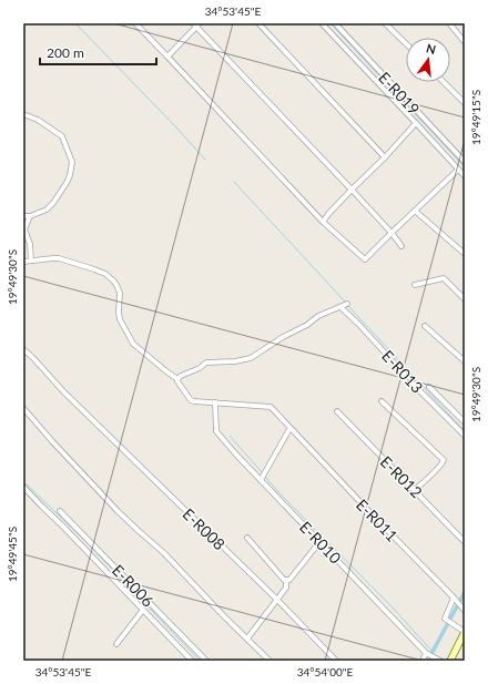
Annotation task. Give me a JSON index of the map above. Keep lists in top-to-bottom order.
{
  "streets": {
    "street": [
      "E-R019",
      "E-R013",
      "E-R012",
      "E-R011",
      "E-R008",
      "E-R010",
      "E-R006"
    ]
  },
  "crossings": [
    ["E-R011", "E-R010"]
  ],
  "scale_bar": "200 m",
  "north": "top",
  "coordinates": [
    "34°53'45\"E",
    "19°49'15\"S",
    "19°49'30\"S",
    "19°49'45\"S",
    "34°54'00\"E"
  ]
}
